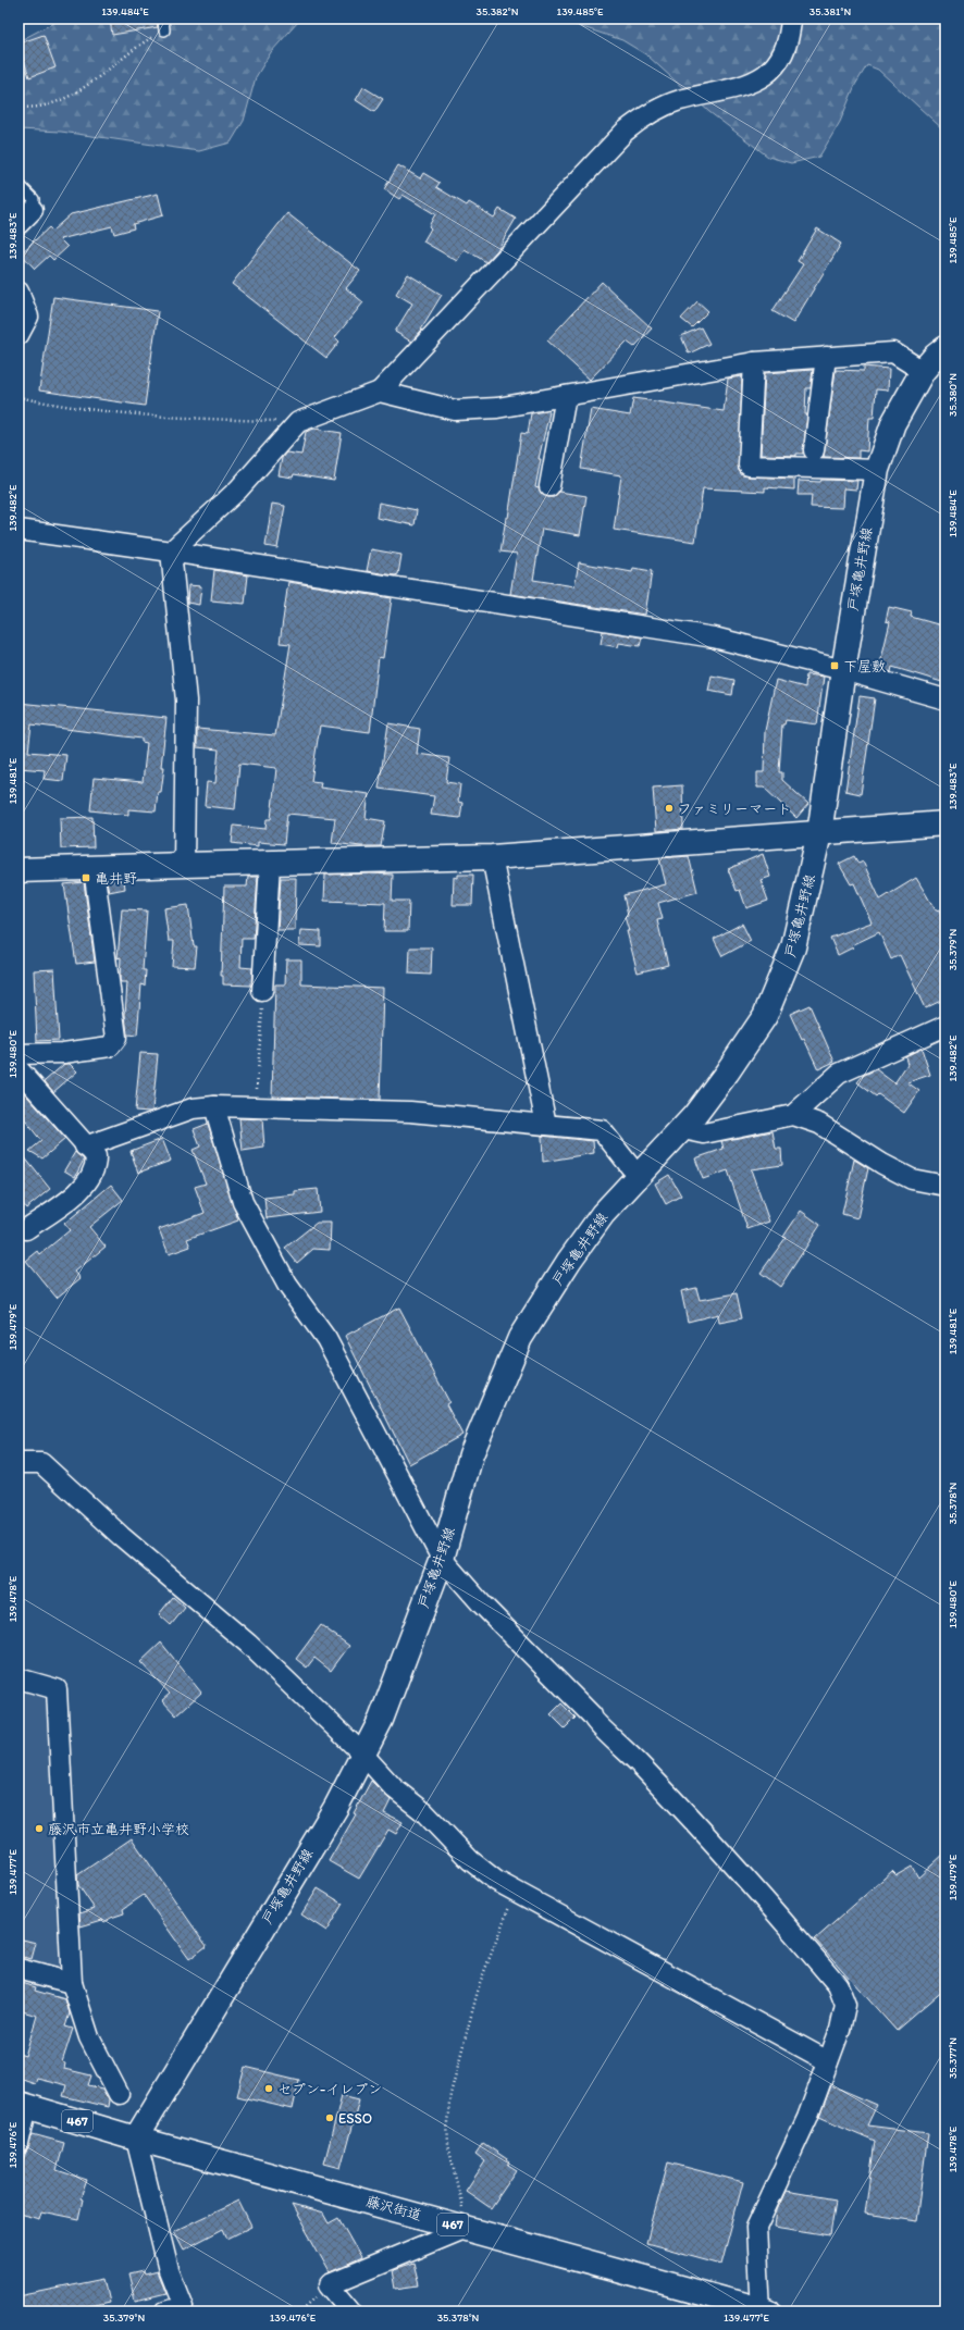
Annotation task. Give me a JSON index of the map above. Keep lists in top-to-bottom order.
{
  "streets": {
    "main road": ["戸塚亀井野線", "467", "藤沢街道"]
  },
  "crossings": [
    ["戸塚亀井野線", "藤沢街道"]
  ],
  "places": {
    "transit": ["下屋敷", "亀井野"],
    "other": [
      "ファミリーマート",
      "藤沢市立亀井野小学校",
      "セブン-イレブン",
      "ESSO"
    ]
  },
  "coordinates": [
    "139.484°E",
    "35.382°N",
    "139.485°E",
    "35.381°N",
    "139.483°E",
    "35.380°N",
    "139.482°E",
    "139.481°E",
    "35.379°N",
    "139.480°E",
    "139.479°E",
    "35.378°N",
    "139.478°E",
    "139.477°E",
    "35.377°N",
    "139.476°E"
  ]
}
